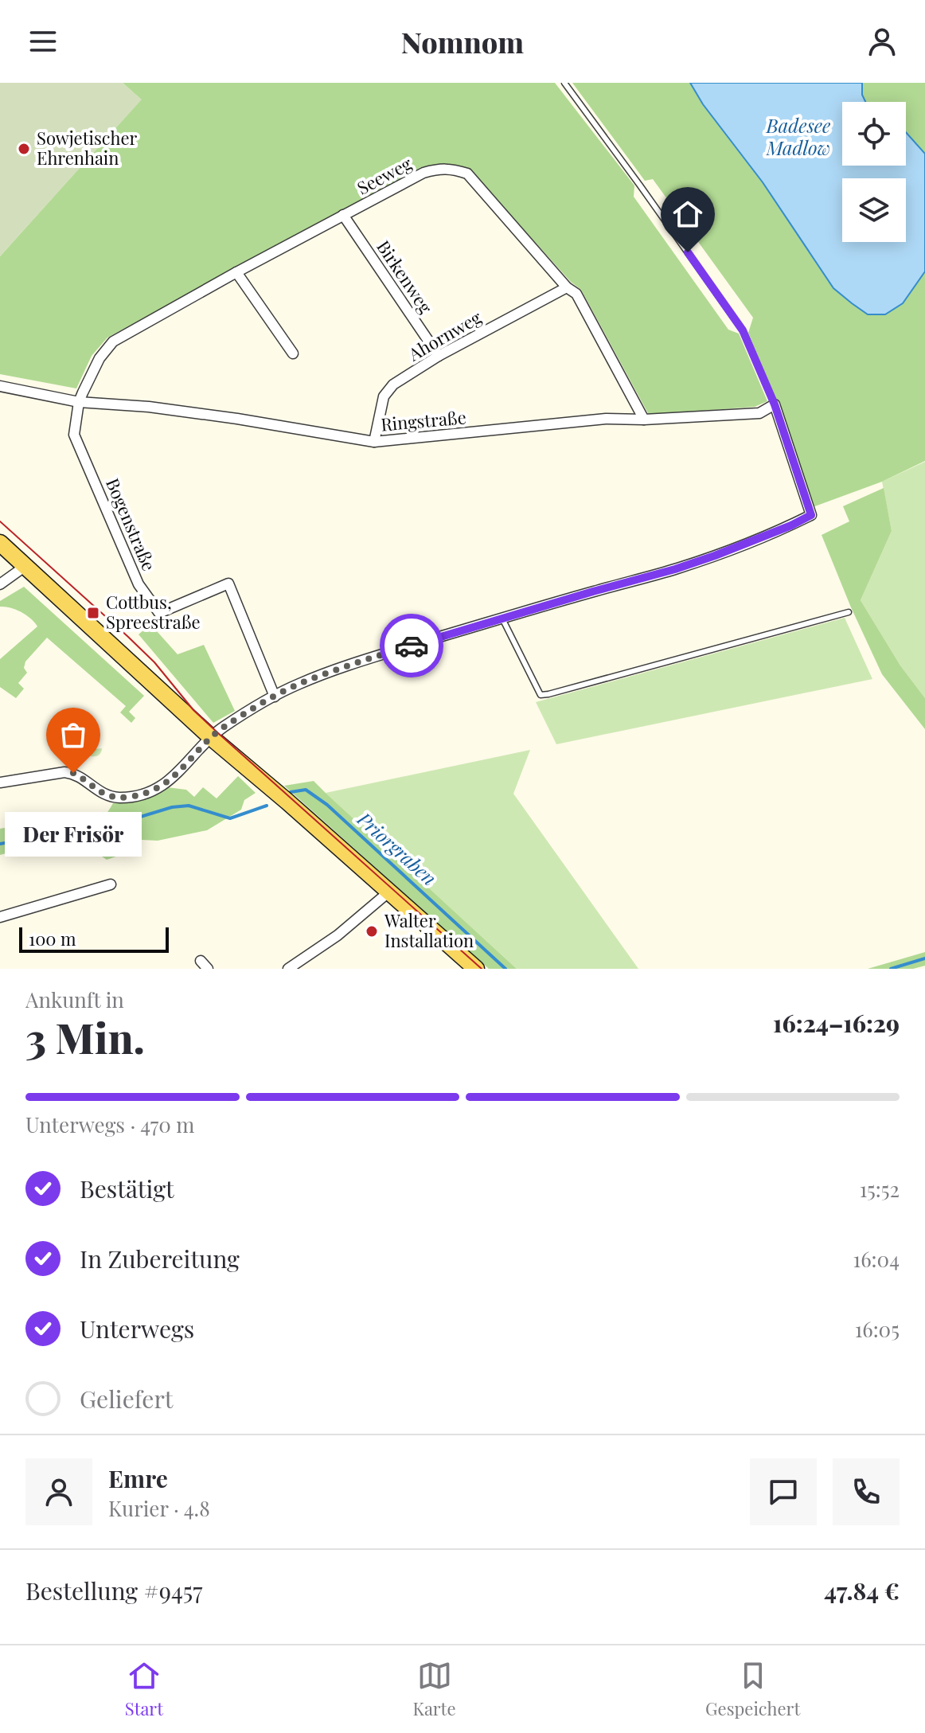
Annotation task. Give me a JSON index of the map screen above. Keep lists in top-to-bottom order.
{
  "streets": {
    "street": [
      "Seeweg",
      "Birkenweg",
      "Ahornweg",
      "Ringstraße",
      "Bogenstraße"
    ]
  },
  "crossings": [
    ["Seeweg", "Birkenweg"],
    ["Seeweg", "Ahornweg"],
    ["Seeweg", "Ringstraße"],
    ["Seeweg", "Bogenstraße"],
    ["Birkenweg", "Ahornweg"],
    ["Ahornweg", "Ringstraße"],
    ["Ringstraße", "Bogenstraße"]
  ],
  "water": ["Badesee Madlow", "Priorgraben"],
  "places": {
    "other": ["Sowjetischer Ehrenhain", "Der Frisör", "Walter Installation"],
    "transit": ["Cottbus, Spreestraße"]
  },
  "scale_bar": "100 m",
  "page": {
    "header": "Nomnom",
    "bubble": "Der Frisör",
    "scale": "100 m",
    "heading": ["3 Min.", "Ankunft in", "16:24–16:29"],
    "panel": [
      "Emre",
      "Kurier · 4.8",
      "Bestellung #9457",
      "47.84 €"
    ],
    "bar": "Unterwegs · 470 m",
    "list": [
      ["Bestätigt", "15:52"],
      ["In Zubereitung", "16:04"],
      ["Unterwegs", "16:05"],
      "Geliefert"
    ],
    "tabs": ["Start", "Karte", "Gespeichert"]
  }
}
